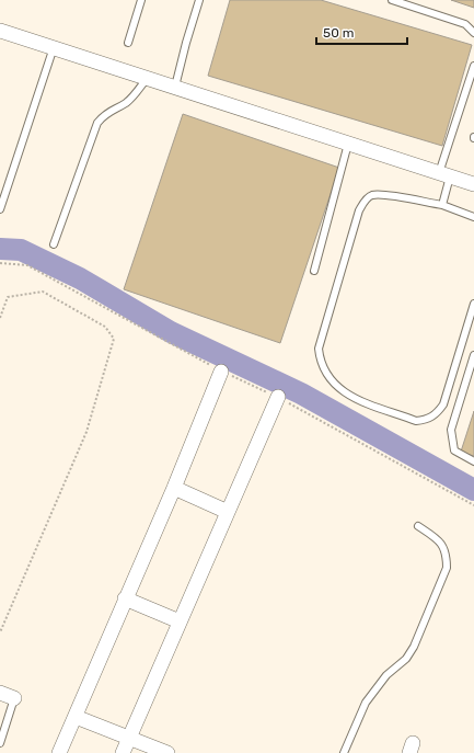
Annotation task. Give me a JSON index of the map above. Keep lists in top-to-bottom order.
{
  "scale_bar": "50 m"
}
